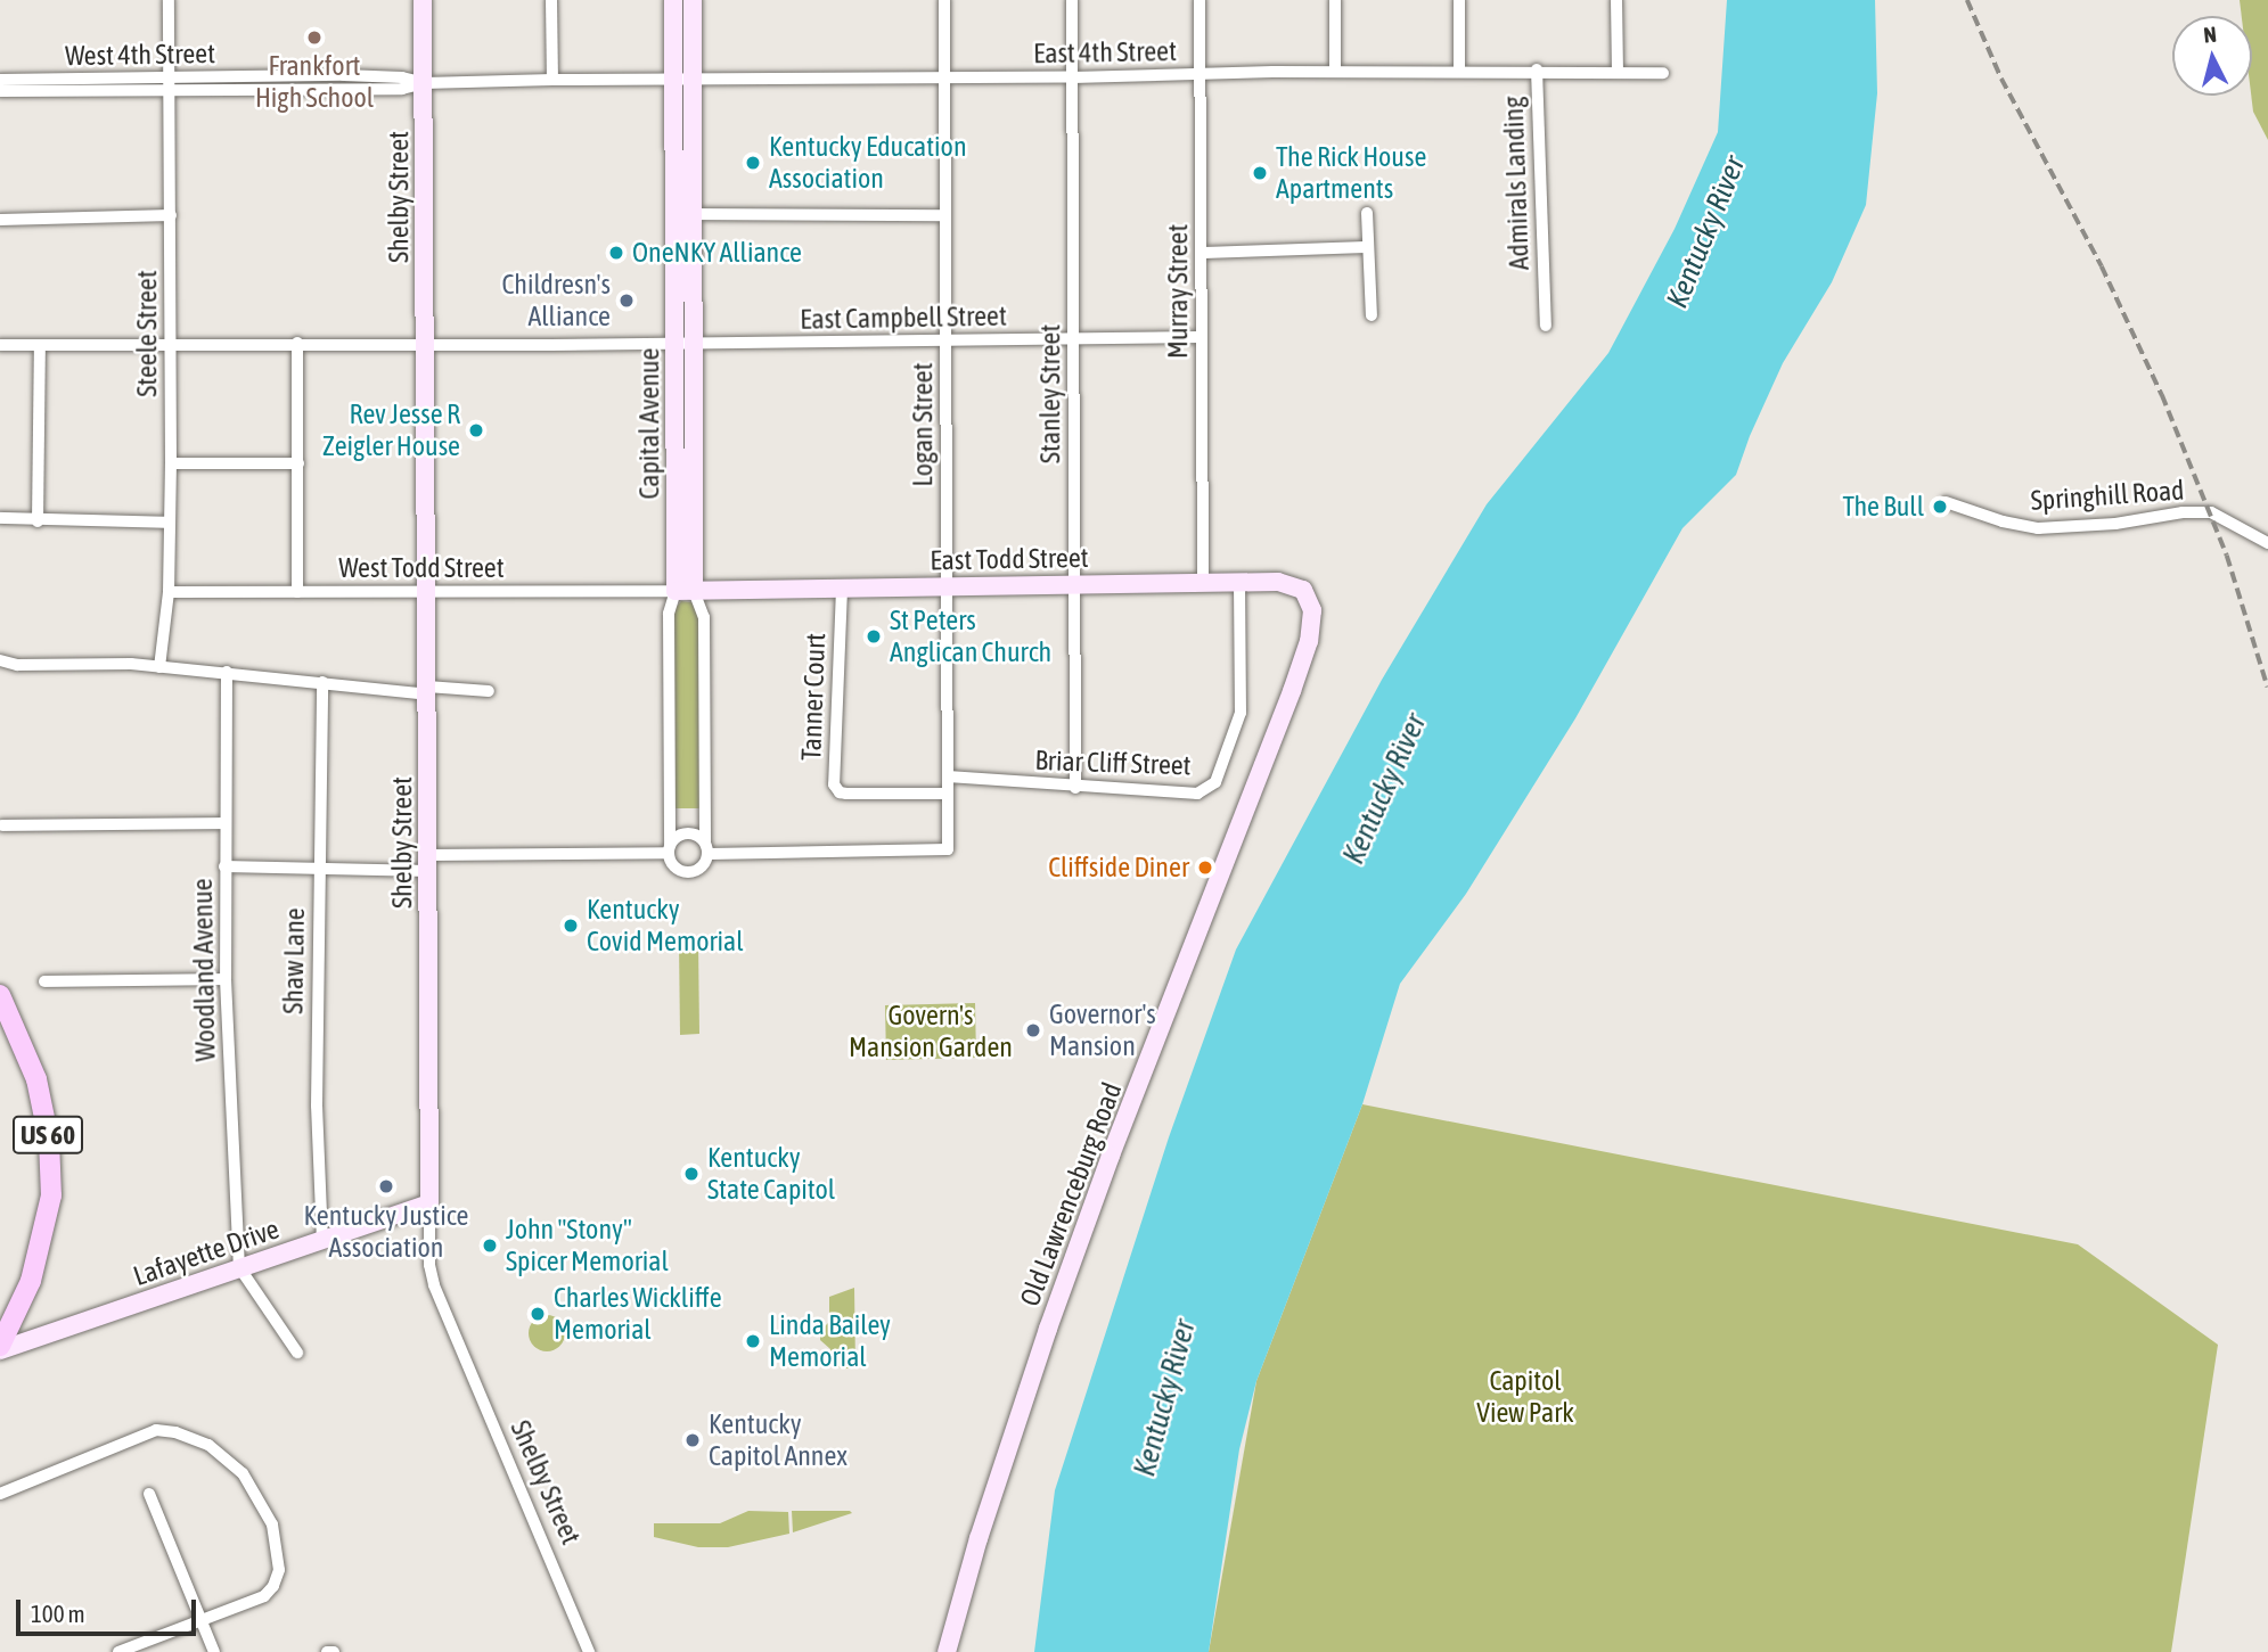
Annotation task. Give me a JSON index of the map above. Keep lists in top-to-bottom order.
{
  "streets": {
    "main road": [
      "Shelby Street",
      "Capital Avenue",
      "East Todd Street",
      "US 60",
      "Old Lawrenceburg Road",
      "Lafayette Drive"
    ],
    "street": [
      "East 4th Street",
      "West 4th Street",
      "Admirals Landing",
      "Murray Street",
      "East Campbell Street",
      "Steele Street",
      "Stanley Street",
      "Logan Street",
      "Springhill Road",
      "West Todd Street",
      "Tanner Court",
      "Briar Cliff Street",
      "Shaw Lane",
      "Woodland Avenue"
    ]
  },
  "crossings": [
    ["East 4th Street", "West 4th Street"],
    ["East 4th Street", "Admirals Landing"],
    ["East 4th Street", "Murray Street"],
    ["East 4th Street", "Stanley Street"],
    ["East 4th Street", "Capital Avenue"],
    ["East 4th Street", "Logan Street"],
    ["West 4th Street", "Shelby Street"],
    ["West 4th Street", "Steele Street"],
    ["West 4th Street", "Capital Avenue"],
    ["Shelby Street", "East Campbell Street"],
    ["Shelby Street", "West Todd Street"],
    ["Shelby Street", "Lafayette Drive"],
    ["Murray Street", "East Campbell Street"],
    ["Murray Street", "East Todd Street"],
    ["East Campbell Street", "Steele Street"],
    ["East Campbell Street", "Stanley Street"],
    ["East Campbell Street", "Capital Avenue"],
    ["East Campbell Street", "Logan Street"],
    ["Steele Street", "West Todd Street"],
    ["Stanley Street", "East Todd Street"],
    ["Stanley Street", "Briar Cliff Street"],
    ["Capital Avenue", "Logan Street"],
    ["Capital Avenue", "East Todd Street"],
    ["Capital Avenue", "West Todd Street"],
    ["Logan Street", "East Todd Street"],
    ["Logan Street", "Tanner Court"],
    ["Logan Street", "Briar Cliff Street"],
    ["East Todd Street", "West Todd Street"],
    ["East Todd Street", "Tanner Court"],
    ["East Todd Street", "Briar Cliff Street"],
    ["East Todd Street", "Old Lawrenceburg Road"],
    ["Shaw Lane", "Lafayette Drive"],
    ["Woodland Avenue", "Lafayette Drive"],
    ["US 60", "Lafayette Drive"]
  ],
  "water": ["Kentucky River"],
  "parks": ["Govern's Mansion Garden", "Capitol View Park"],
  "places": [
    "Frankfort High School",
    "Kentucky Education Association",
    "The Rick House Apartments",
    "OneNKY Alliance",
    "Childresn's Alliance",
    "Rev Jesse R Zeigler House",
    "The Bull",
    "St Peters Anglican Church",
    "Cliffside Diner",
    "Kentucky Covid Memorial",
    "Governor's Mansion",
    "Kentucky State Capitol",
    "Kentucky Justice Association",
    "John \"Stony\" Spicer Memorial",
    "Charles Wickliffe Memorial",
    "Linda Bailey Memorial",
    "Kentucky Capitol Annex"
  ],
  "scale_bar": "100 m",
  "north": "top"
}
